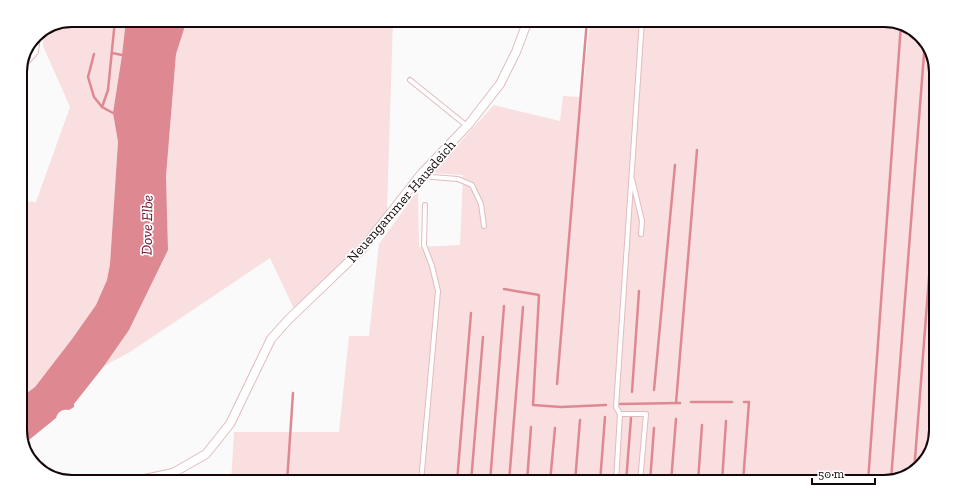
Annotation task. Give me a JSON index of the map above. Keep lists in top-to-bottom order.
{
  "streets": {
    "street": ["Neuengammer Hausdeich"]
  },
  "water": ["Dove Elbe"],
  "scale_bar": "50 m"
}
